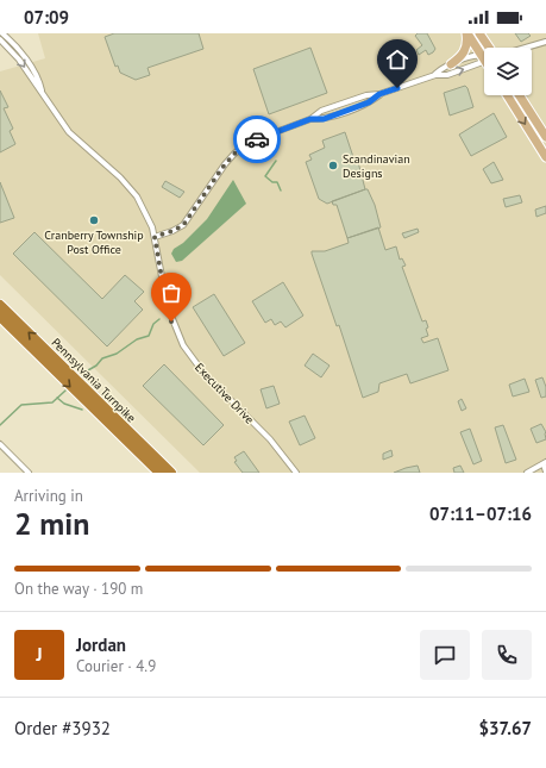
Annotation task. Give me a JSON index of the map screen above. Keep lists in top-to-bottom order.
{
  "streets": {
    "highway": ["Pennsylvania Turnpike"],
    "street": ["Executive Drive"]
  },
  "places": ["Scandinavian Designs", "Cranberry Township Post Office"],
  "page": {
    "status": "07:09",
    "heading": ["2 min", "Arriving in", "07:11–07:16"],
    "panel": [
      "Jordan",
      "Courier · 4.9",
      "Order #3932",
      "$37.67"
    ],
    "bar": "On the way · 190 m",
    "round": "J"
  }
}
